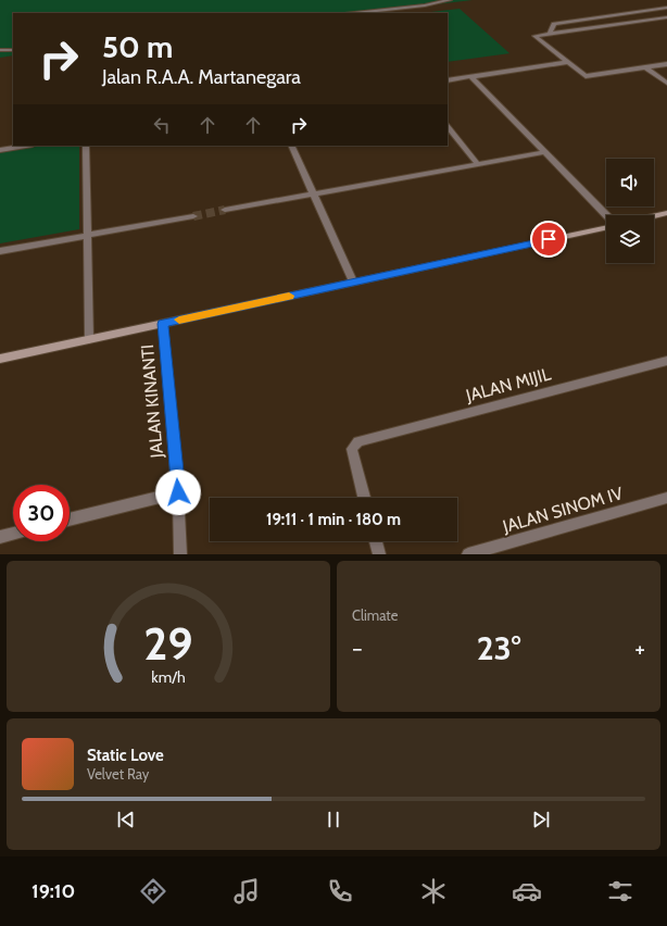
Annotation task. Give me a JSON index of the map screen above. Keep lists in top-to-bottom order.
{
  "streets": {
    "street": ["JALAN MIJIL", "JALAN KINANTI", "JALAN SINOM IV"]
  },
  "page": {
    "turn": ["50 m", "Jalan R.A.A. Martanegara"],
    "limit": "30",
    "trip": "19:11 · 1 min · 180 m",
    "tile": "Climate",
    "heat": ["−", "23°", "+"],
    "song": ["Static Love", "Velvet Ray"],
    "tabs": "19:10",
    "gauge": ["29", "km/h"]
  }
}
